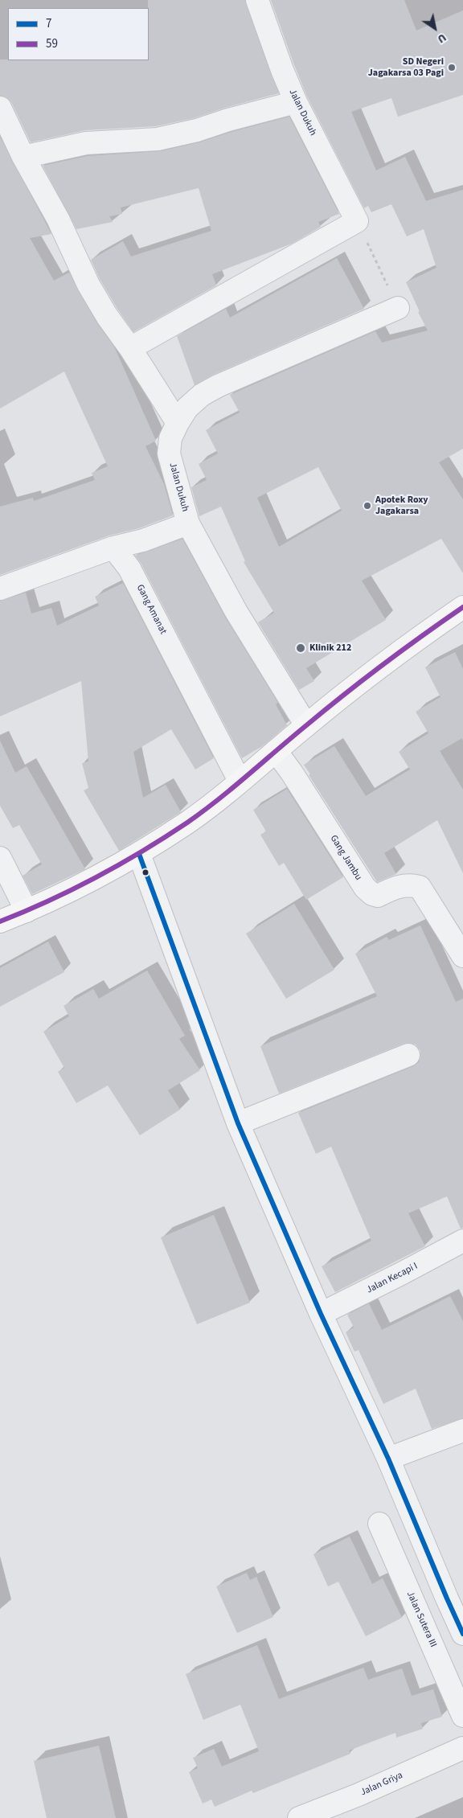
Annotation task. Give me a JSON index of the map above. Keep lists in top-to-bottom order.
{
  "streets": {
    "street": [
      "Jalan Dukuh",
      "Gang Amanat",
      "Gang Jambu",
      "Jalan Kecapi I",
      "Jalan Sutera III",
      "Jalan Griya"
    ]
  },
  "places": ["SD Negeri Jagakarsa 03 Pagi", "Apotek Roxy Jagakarsa", "Klinik 212"],
  "lines": ["transit line 59", "transit line 7"],
  "legend": ["7", "59"],
  "north": "bottom right"
}
